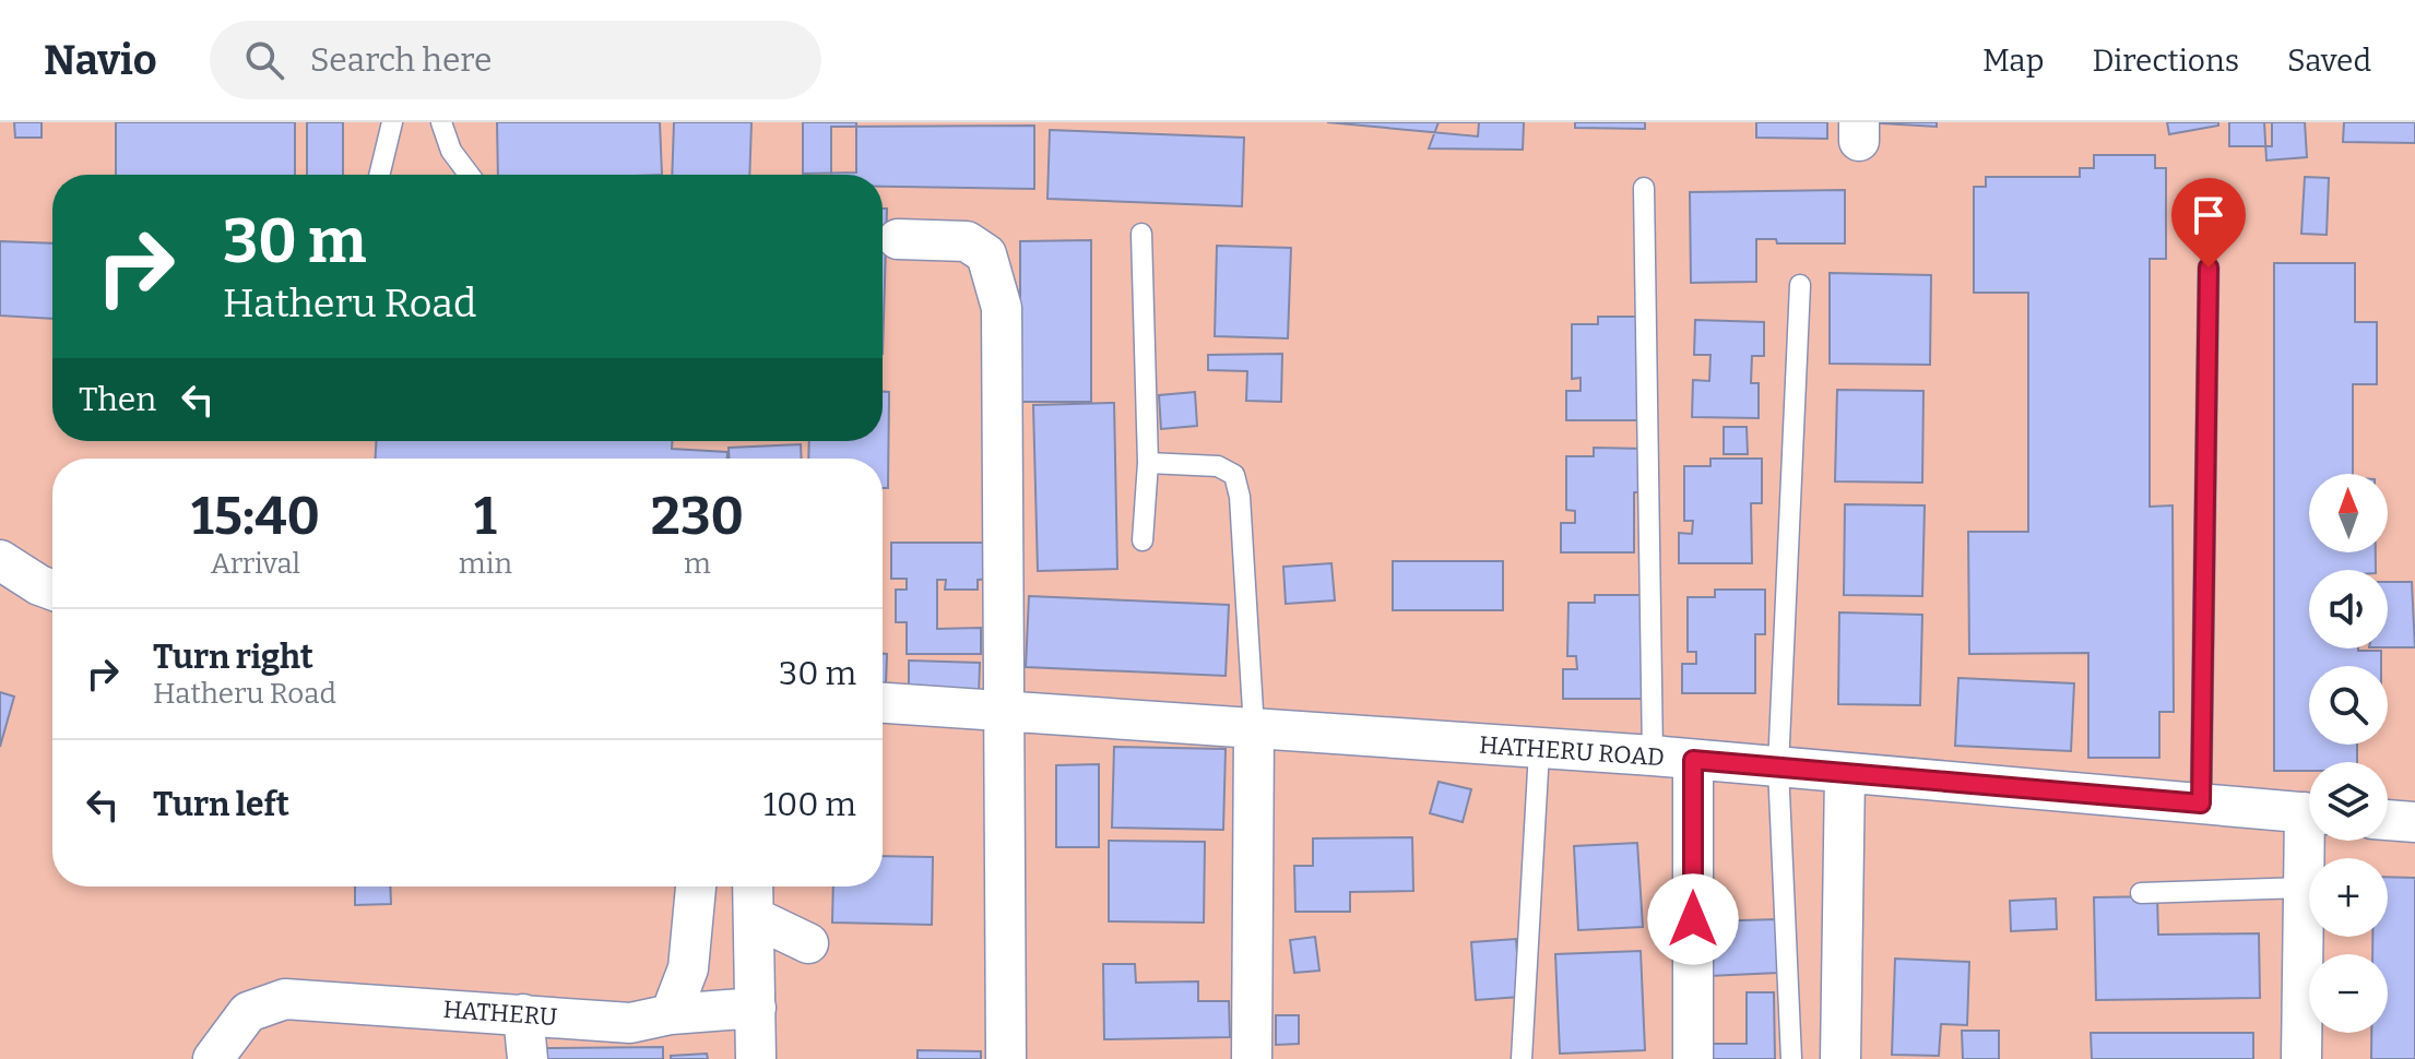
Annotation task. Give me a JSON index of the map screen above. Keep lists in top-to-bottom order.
{
  "streets": {
    "street": ["HATHERU ROAD", "HATHERU"]
  },
  "north": "top",
  "page": {
    "header": "Navio",
    "search": "Search here",
    "nav": ["Map", "Directions", "Saved"],
    "turn": ["30 m", "Hatheru Road"],
    "then": "Then",
    "eta": [
      "15:40",
      "Arrival",
      "1",
      "min",
      "230",
      "m"
    ],
    "map_buttons": ["+", "−"],
    "list": [
      {
        "name": "Turn right",
        "note": "Hatheru Road",
        "value": "30 m"
      },
      {
        "name": "Turn left",
        "value": "100 m"
      }
    ]
  }
}
